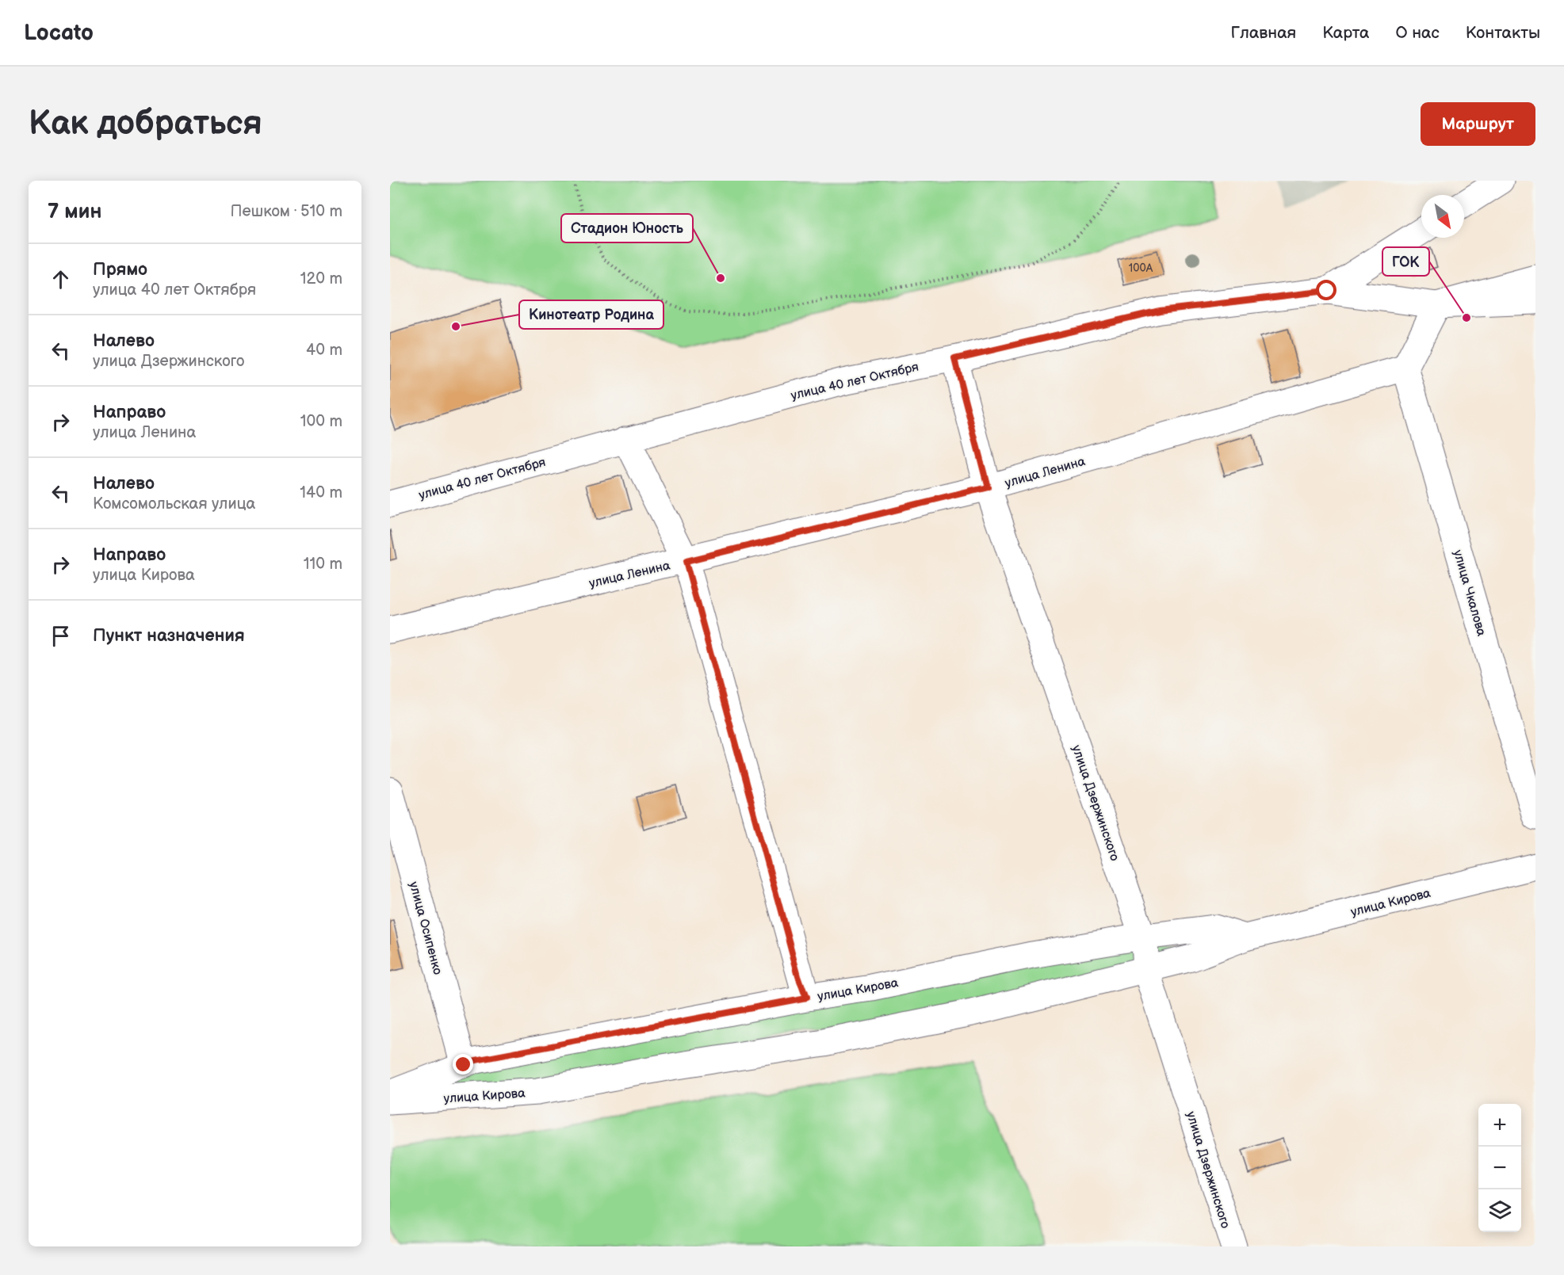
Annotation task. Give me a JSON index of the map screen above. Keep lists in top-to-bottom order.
{
  "streets": {
    "street": [
      "улица 40 лет Октября",
      "улица Ленина",
      "улица Чкалова",
      "улица Дзержинского",
      "улица Кирова",
      "улица Осипенко"
    ]
  },
  "crossings": [
    ["улица 40 лет Октября", "улица Дзержинского"],
    ["улица Ленина", "улица Чкалова"],
    ["улица Ленина", "улица Дзержинского"],
    ["улица Дзержинского", "улица Кирова"],
    ["улица Кирова", "улица Осипенко"]
  ],
  "places": ["Стадион Юность", "ГОК", "Кинотеатр Родина"],
  "house_numbers": ["100А"],
  "north": "bottom right",
  "page": {
    "header": "Locato",
    "nav": [
      "Главная",
      "Карта",
      "О нас",
      "Контакты"
    ],
    "buttons": "Маршрут",
    "title": "Как добраться",
    "heading": ["7 мин", "Пешком · 510 m"],
    "list": [
      ["Прямо", "улица 40 лет Октября", "120 m"],
      ["Налево", "улица Дзержинского", "40 m"],
      ["Направо", "улица Ленина", "100 m"],
      ["Налево", "Комсомольская улица", "140 m"],
      ["Направо", "улица Кирова", "110 m"],
      "Пункт назначения"
    ],
    "map_buttons": ["+", "−"]
  }
}
